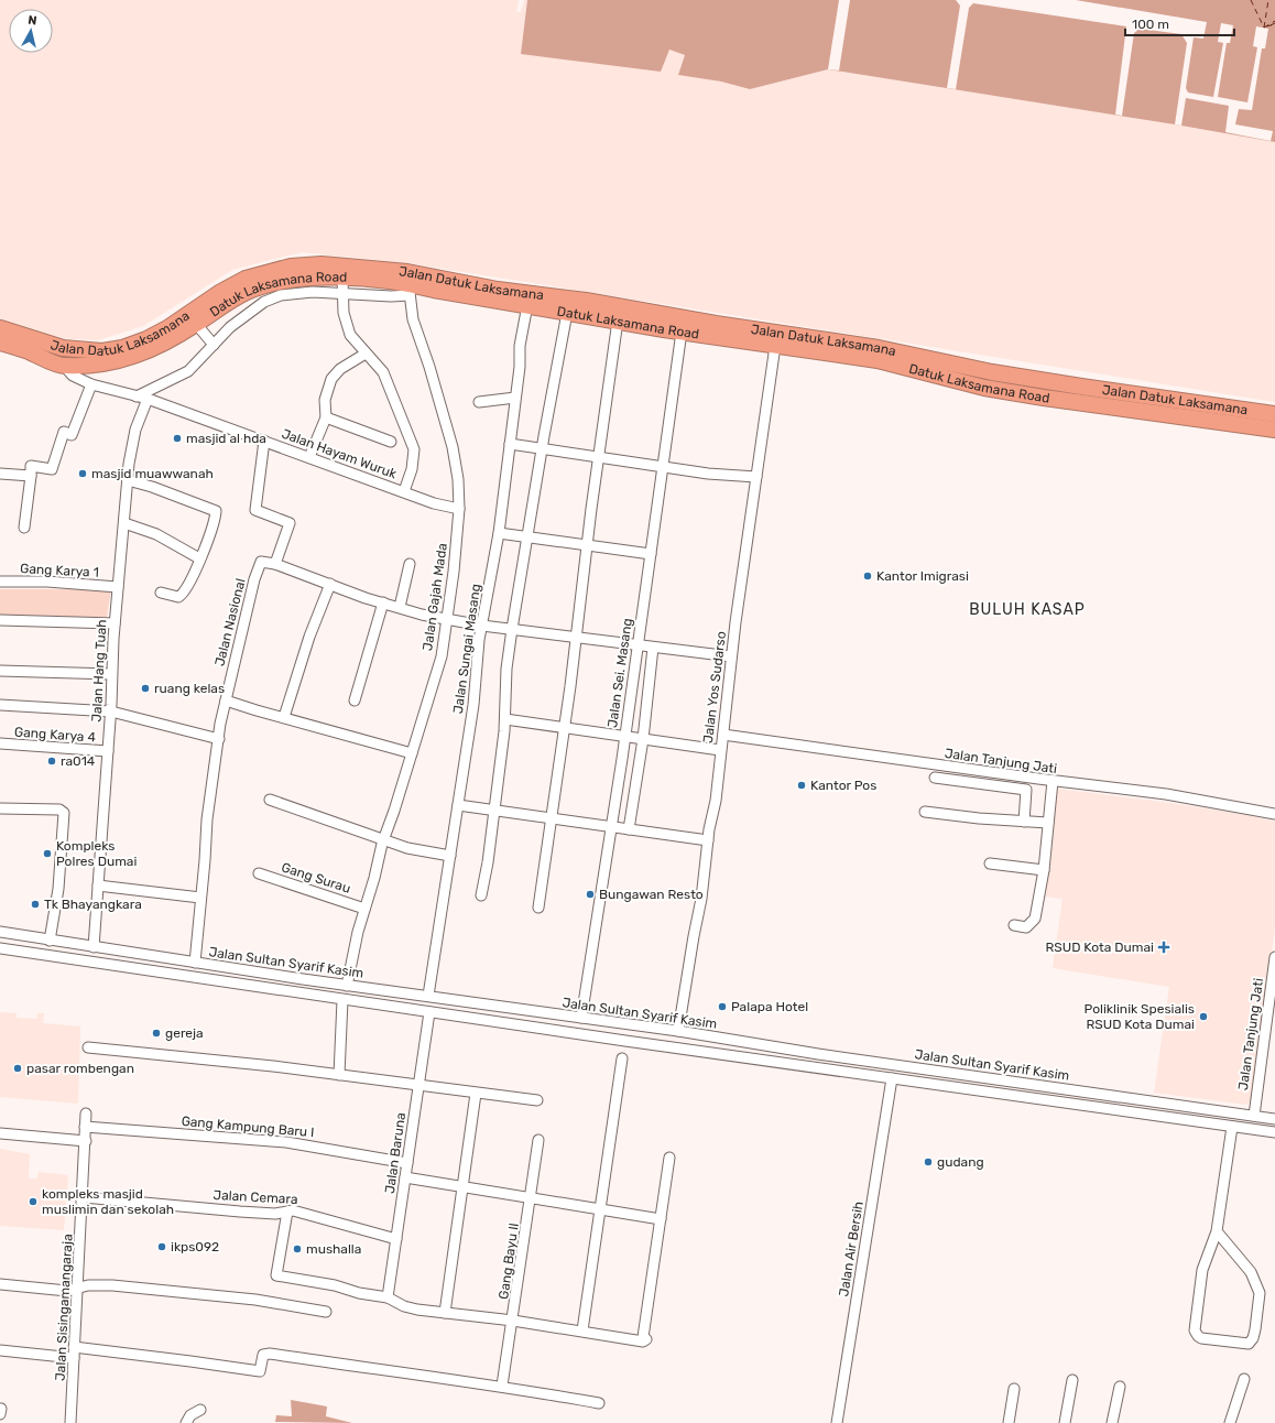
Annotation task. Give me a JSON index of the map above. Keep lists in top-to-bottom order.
{
  "streets": {
    "highway": ["Jalan Datuk Laksamana", "Datuk Laksamana Road"],
    "street": [
      "Jalan Hayam Wuruk",
      "Gang Karya 1",
      "Jalan Gajah Mada",
      "Jalan Nasional",
      "Jalan Sungai Masang",
      "Jalan Hang Tuah",
      "Jalan Sei. Masang",
      "Jalan Yos Sudarso",
      "Gang Karya 4",
      "Jalan Tanjung Jati",
      "Gang Surau",
      "Jalan Sultan Syarif Kasim",
      "Gang Kampung Baru I",
      "Jalan Baruna",
      "Jalan Cemara",
      "Jalan Air Bersih",
      "Gang Bayu II",
      "Jalan Sisingamangaraja"
    ]
  },
  "crossings": [
    ["Jalan Datuk Laksamana", "Datuk Laksamana Road"],
    ["Datuk Laksamana Road", "Jalan Hayam Wuruk"],
    ["Datuk Laksamana Road", "Jalan Gajah Mada"],
    ["Datuk Laksamana Road", "Jalan Sungai Masang"],
    ["Datuk Laksamana Road", "Jalan Sei. Masang"],
    ["Datuk Laksamana Road", "Jalan Yos Sudarso"],
    ["Jalan Hayam Wuruk", "Jalan Gajah Mada"],
    ["Jalan Hayam Wuruk", "Jalan Hang Tuah"],
    ["Gang Karya 1", "Jalan Hang Tuah"],
    ["Jalan Gajah Mada", "Gang Surau"],
    ["Jalan Gajah Mada", "Jalan Sultan Syarif Kasim"],
    ["Jalan Nasional", "Jalan Sultan Syarif Kasim"],
    ["Jalan Sungai Masang", "Jalan Sultan Syarif Kasim"],
    ["Jalan Hang Tuah", "Gang Karya 4"],
    ["Jalan Hang Tuah", "Jalan Sultan Syarif Kasim"],
    ["Jalan Sei. Masang", "Jalan Sultan Syarif Kasim"],
    ["Jalan Yos Sudarso", "Jalan Tanjung Jati"],
    ["Jalan Yos Sudarso", "Jalan Sultan Syarif Kasim"],
    ["Jalan Tanjung Jati", "Jalan Sultan Syarif Kasim"],
    ["Jalan Sultan Syarif Kasim", "Jalan Baruna"],
    ["Jalan Sultan Syarif Kasim", "Jalan Air Bersih"],
    ["Gang Kampung Baru I", "Jalan Baruna"],
    ["Gang Kampung Baru I", "Jalan Sisingamangaraja"],
    ["Jalan Baruna", "Jalan Cemara"],
    ["Jalan Cemara", "Jalan Sisingamangaraja"]
  ],
  "districts": ["BULUH KASAP"],
  "places": {
    "other": [
      "masjid al hda",
      "masjid muawwanah",
      "Kantor Imigrasi",
      "ruang kelas",
      "ra014",
      "Kantor Pos",
      "Kompleks Polres Dumai",
      "Bungawan Resto",
      "Tk Bhayangkara",
      "Palapa Hotel",
      "Poliklinik Spesialis RSUD Kota Dumai",
      "gereja",
      "pasar rombengan",
      "gudang",
      "kompleks masjid muslimin dan sekolah",
      "ikps092",
      "mushalla"
    ],
    "health": ["RSUD Kota Dumai"]
  },
  "scale_bar": "100 m",
  "north": "top"
}
